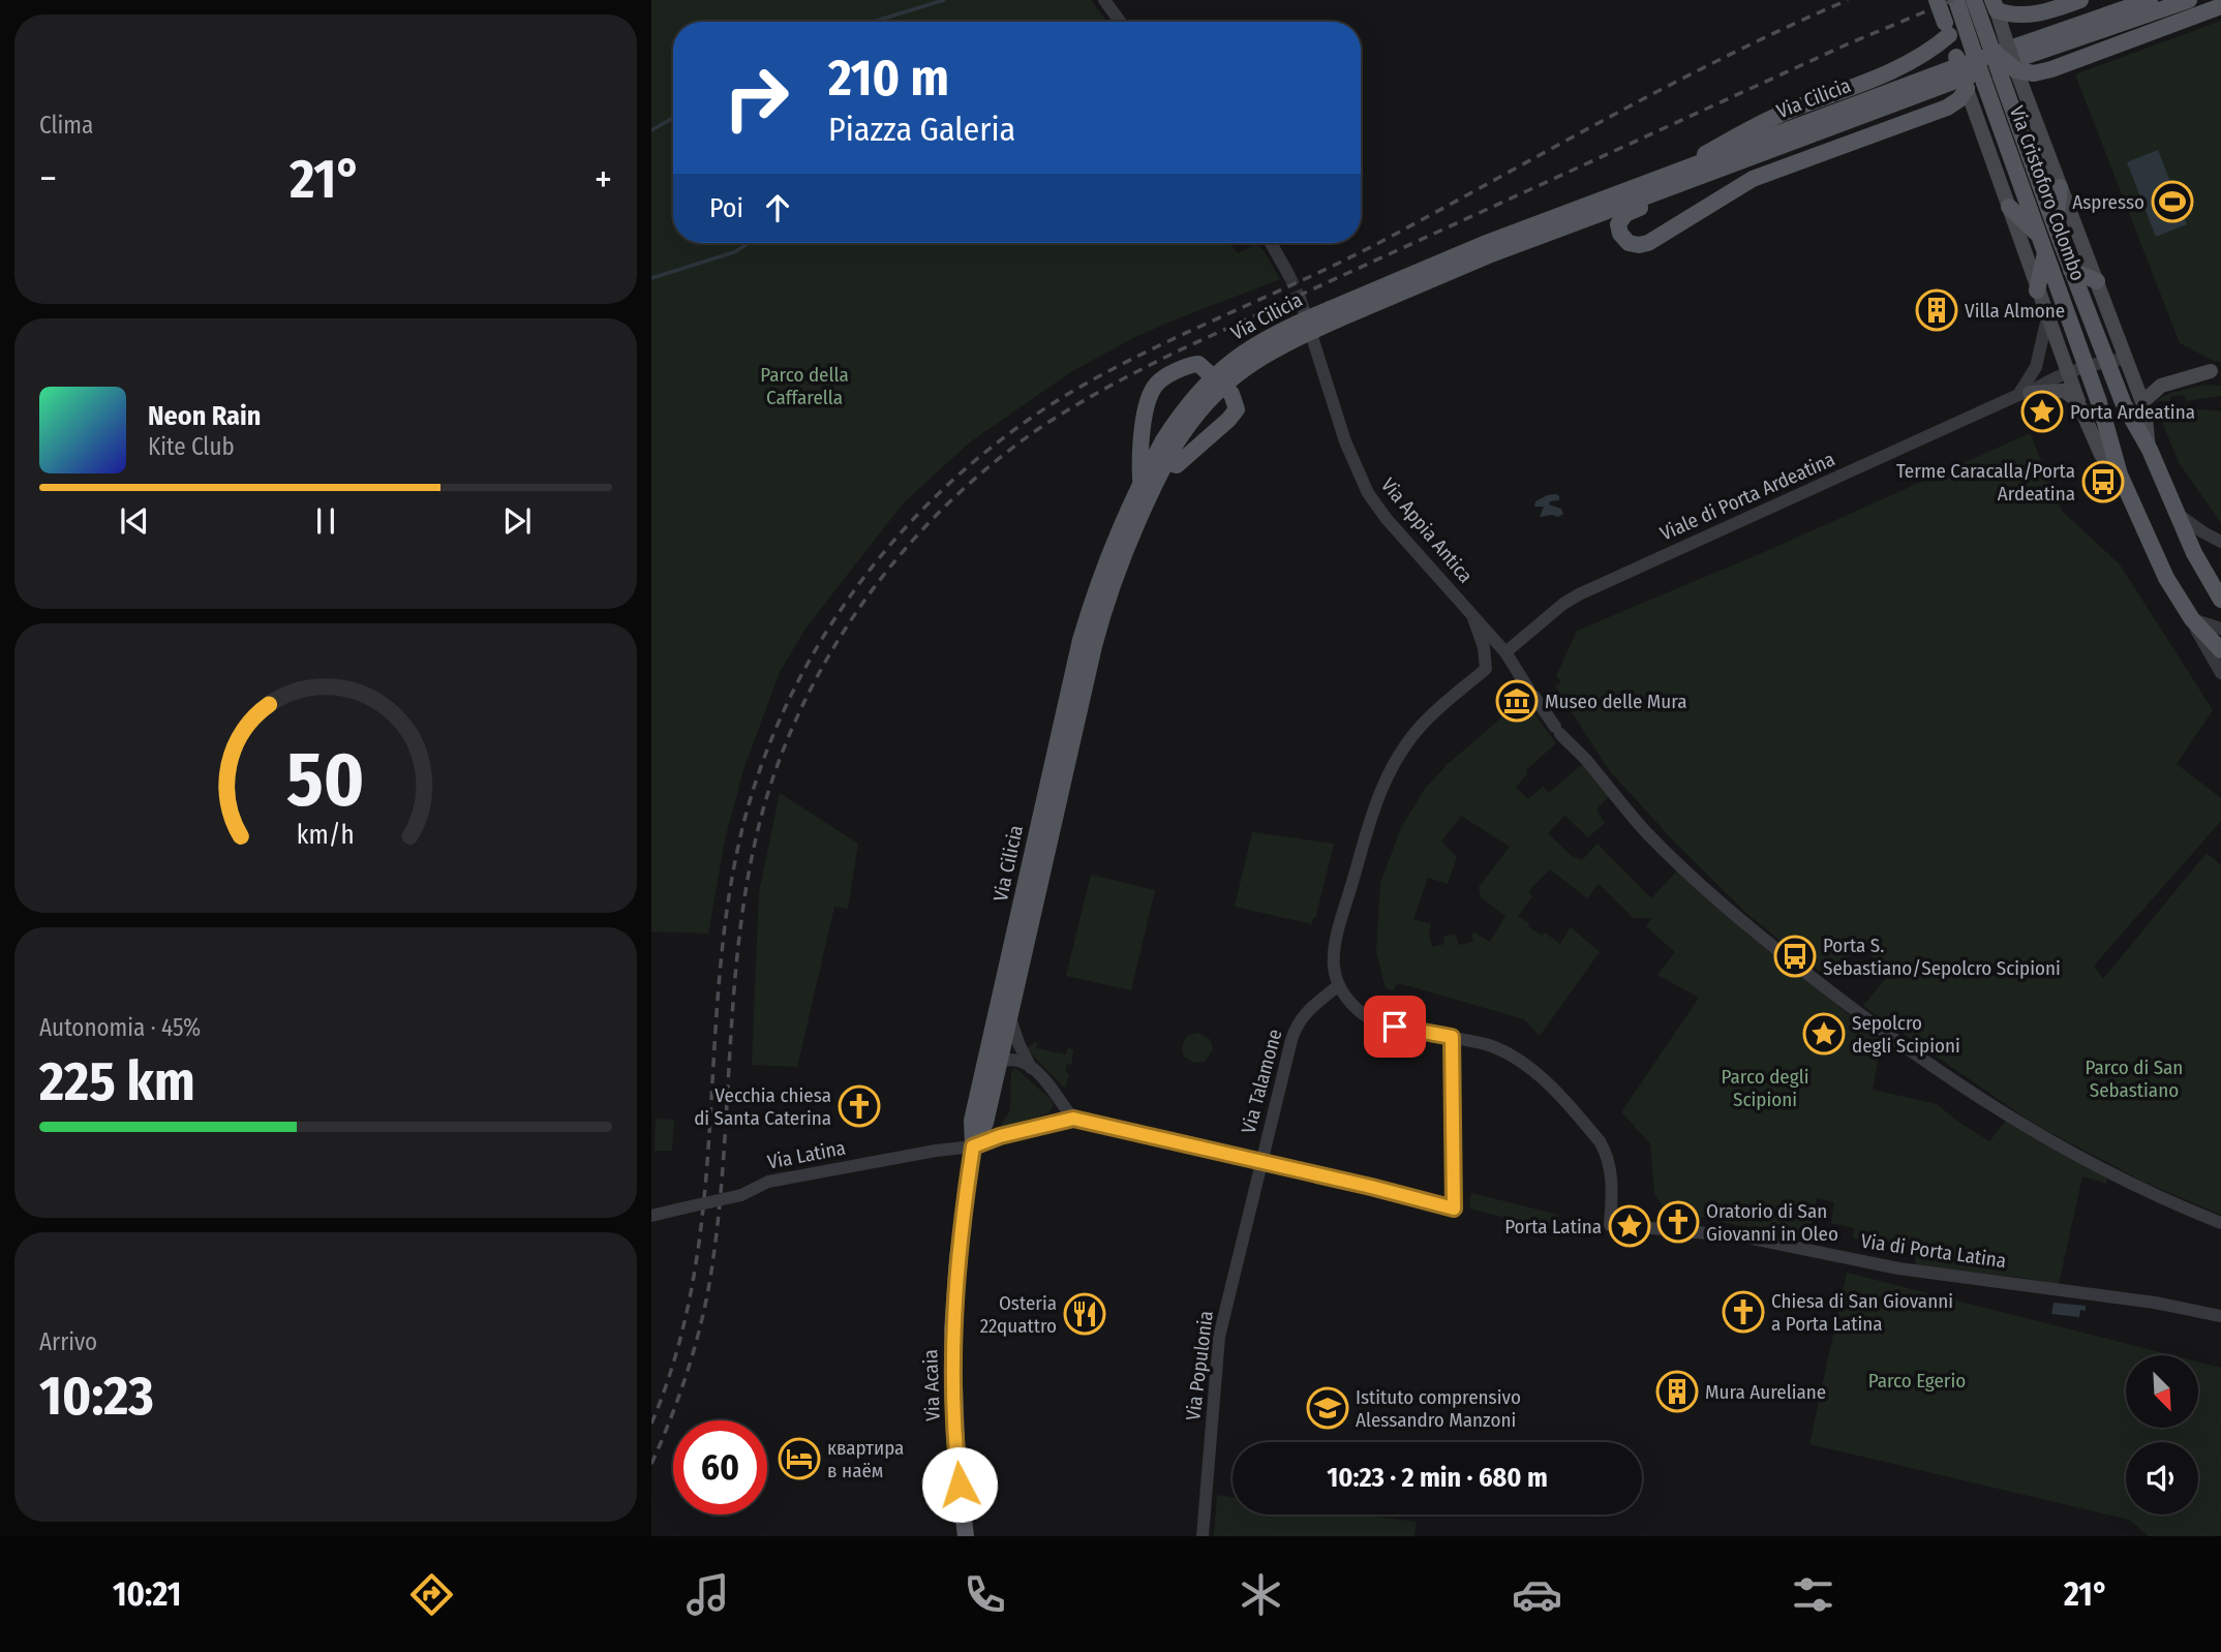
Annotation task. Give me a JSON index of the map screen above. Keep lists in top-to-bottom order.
{
  "streets": {
    "main road": ["Via Cilicia", "Via Cristoforo Colombo", "Via Acaia"],
    "street": [
      "Viale di Porta Ardeatina",
      "Via Appia Antica",
      "Via Talamone",
      "Via Latina",
      "Via di Porta Latina",
      "Via Populonia"
    ]
  },
  "crossings": [
    ["Via Cilicia", "Via Cristoforo Colombo"],
    ["Via Cilicia", "Via Acaia"],
    ["Via Cristoforo Colombo", "Viale di Porta Ardeatina"],
    ["Viale di Porta Ardeatina", "Via Appia Antica"],
    ["Via Talamone", "Via Populonia"],
    ["Via Latina", "Via Acaia"]
  ],
  "parks": [
    "Parco della Caffarella",
    "Parco di San Sebastiano",
    "Parco degli Scipioni",
    "Parco Egerio"
  ],
  "places": {
    "sports": ["Aspresso"],
    "building": ["Villa Almone", "Mura Aureliane"],
    "place": ["Porta Ardeatina", "Sepolcro degli Scipioni", "Porta Latina"],
    "bus stop": ["Terme Caracalla/Porta Ardeatina", "Porta S. Sebastiano/Sepolcro Scipioni"],
    "museum": ["Museo delle Mura"],
    "church": ["Vecchia chiesa di Santa Caterina", "Oratorio di San Giovanni in Oleo", "Chiesa di San Giovanni a Porta Latina"],
    "restaurant": ["Osteria 22quattro"],
    "school or university": ["Istituto comprensivo Alessandro Manzoni"],
    "hotel": ["квартира в наём"]
  },
  "north": "bottom right",
  "page": {
    "tile": [
      "Clima",
      ["Autonomia · 45%", "225 km"],
      ["Arrivo", "10:23"]
    ],
    "turn": ["210 m", "Piazza Galeria"],
    "heat": ["−", "21°", "+"],
    "then": "Poi",
    "song": ["Neon Rain", "Kite Club"],
    "limit": "60",
    "trip": "10:23 · 2 min · 680 m",
    "tabs": ["10:21", "21°"],
    "gauge": ["50", "km/h"]
  }
}
